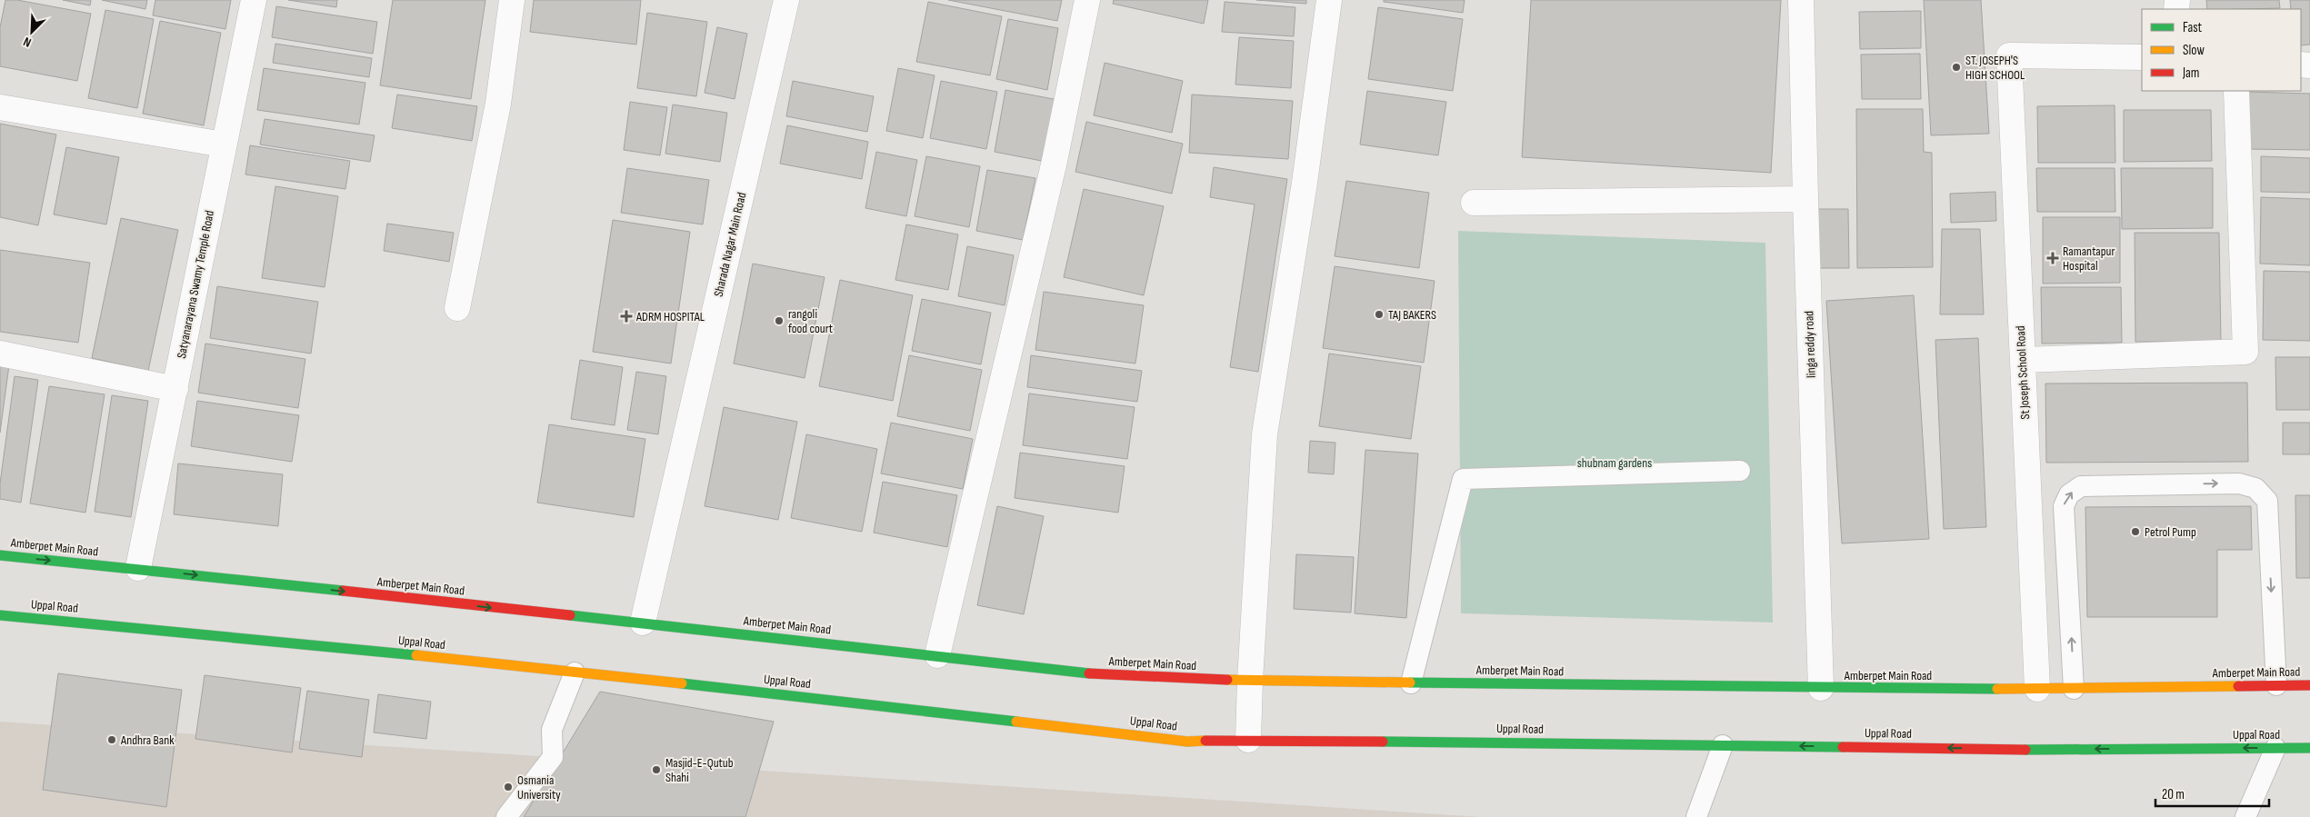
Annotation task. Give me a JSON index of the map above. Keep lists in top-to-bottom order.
{
  "streets": {
    "highway": ["Amberpet Main Road", "Uppal Road"],
    "street": ["Sharada Nagar Main Road", "Satyanarayana Swamy Temple Road", "linga reddy road"],
    "lane": ["St Joseph School Road"]
  },
  "crossings": [
    ["Sharada Nagar Main Road", "Amberpet Main Road"],
    ["Satyanarayana Swamy Temple Road", "Amberpet Main Road"],
    ["linga reddy road", "Amberpet Main Road"],
    ["St Joseph School Road", "Amberpet Main Road"]
  ],
  "parks": ["shubnam gardens"],
  "places": {
    "other": [
      "ST. JOSEPH'S HIGH SCHOOL",
      "TAJ BAKERS",
      "rangoli food court",
      "Petrol Pump",
      "Andhra Bank",
      "Masjid-E-Qutub Shahi",
      "Osmania University"
    ],
    "health": ["Ramantapur Hospital", "ADRM HOSPITAL"]
  },
  "legend": ["Fast", "Slow", "Jam"],
  "scale_bar": "20 m",
  "north": "bottom left"
}
